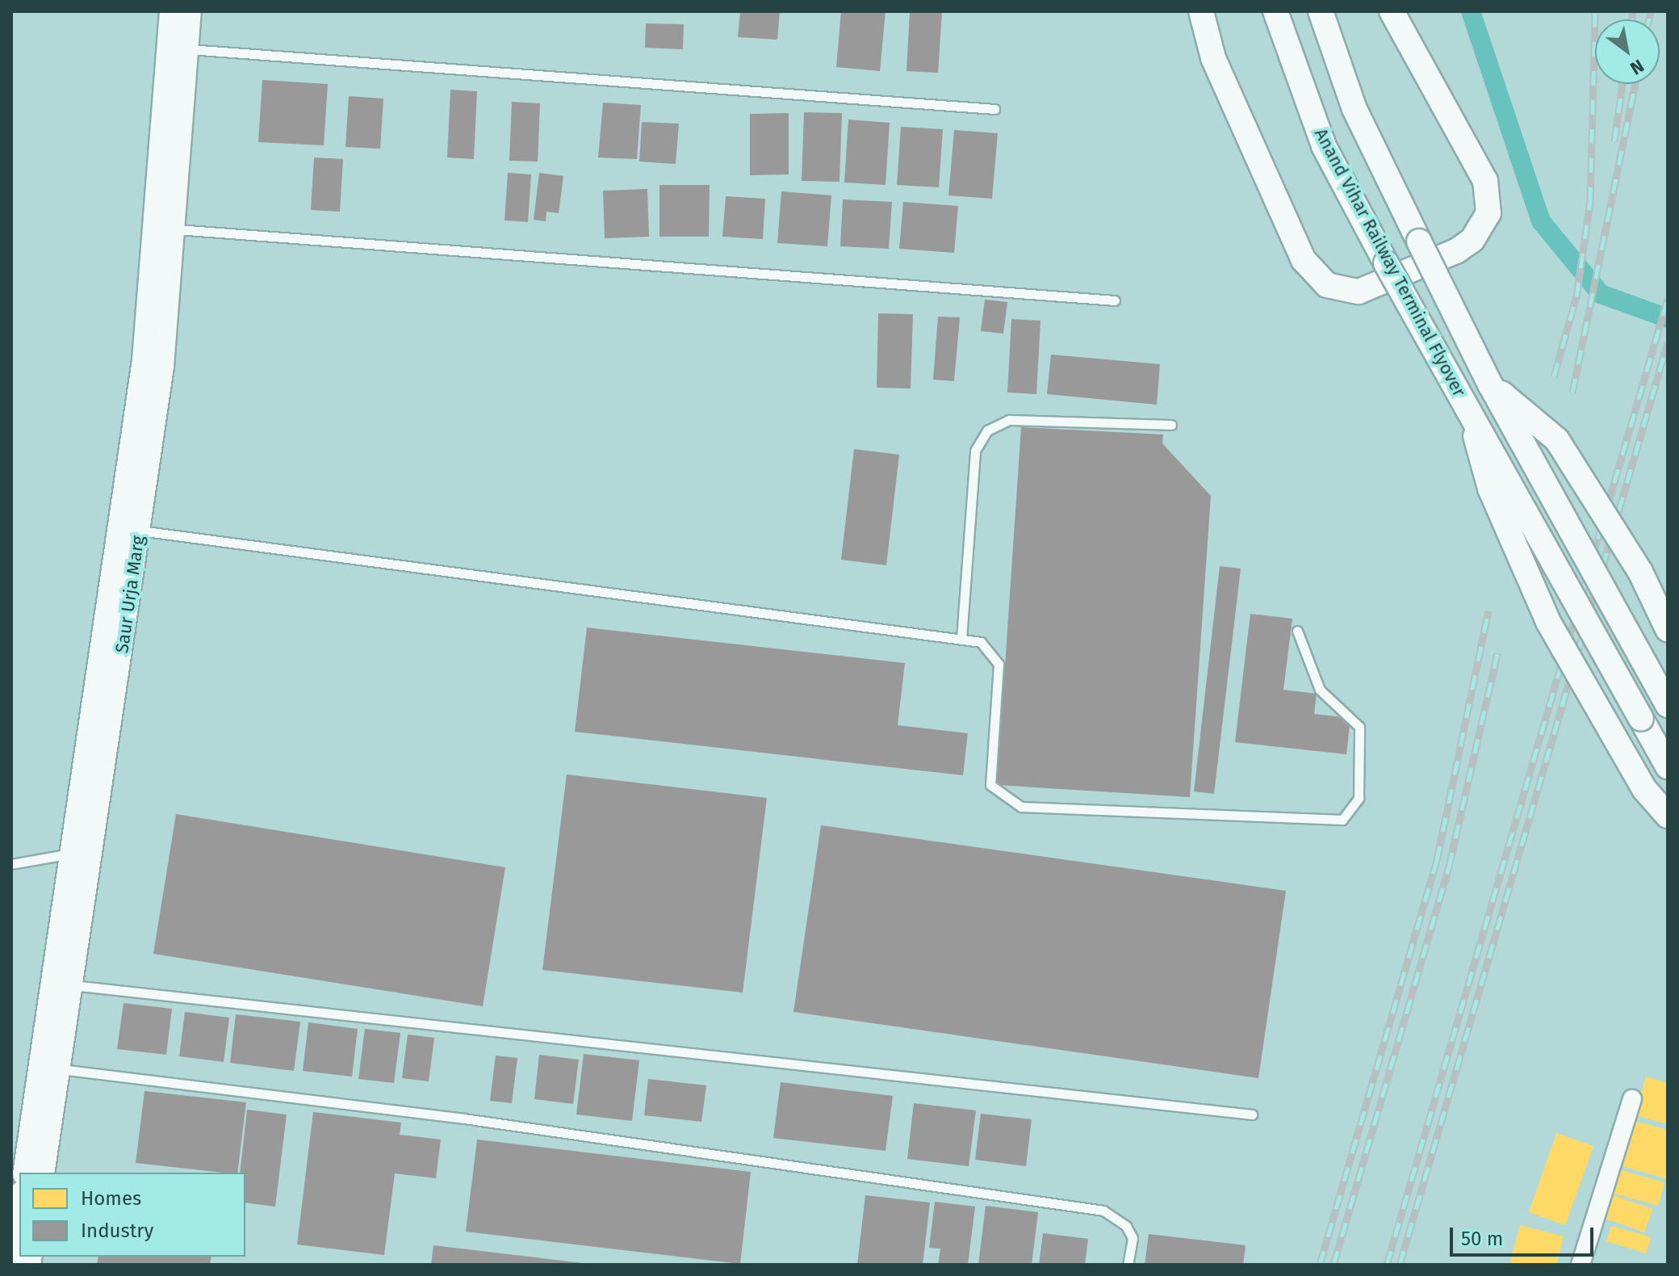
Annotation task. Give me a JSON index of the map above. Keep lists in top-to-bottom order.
{
  "streets": {
    "main road": ["Anand Vihar Railway Terminal Flyover"],
    "street": ["Saur Urja Marg"]
  },
  "legend": ["Homes", "Industry"],
  "scale_bar": "50 m",
  "north": "bottom right"
}
